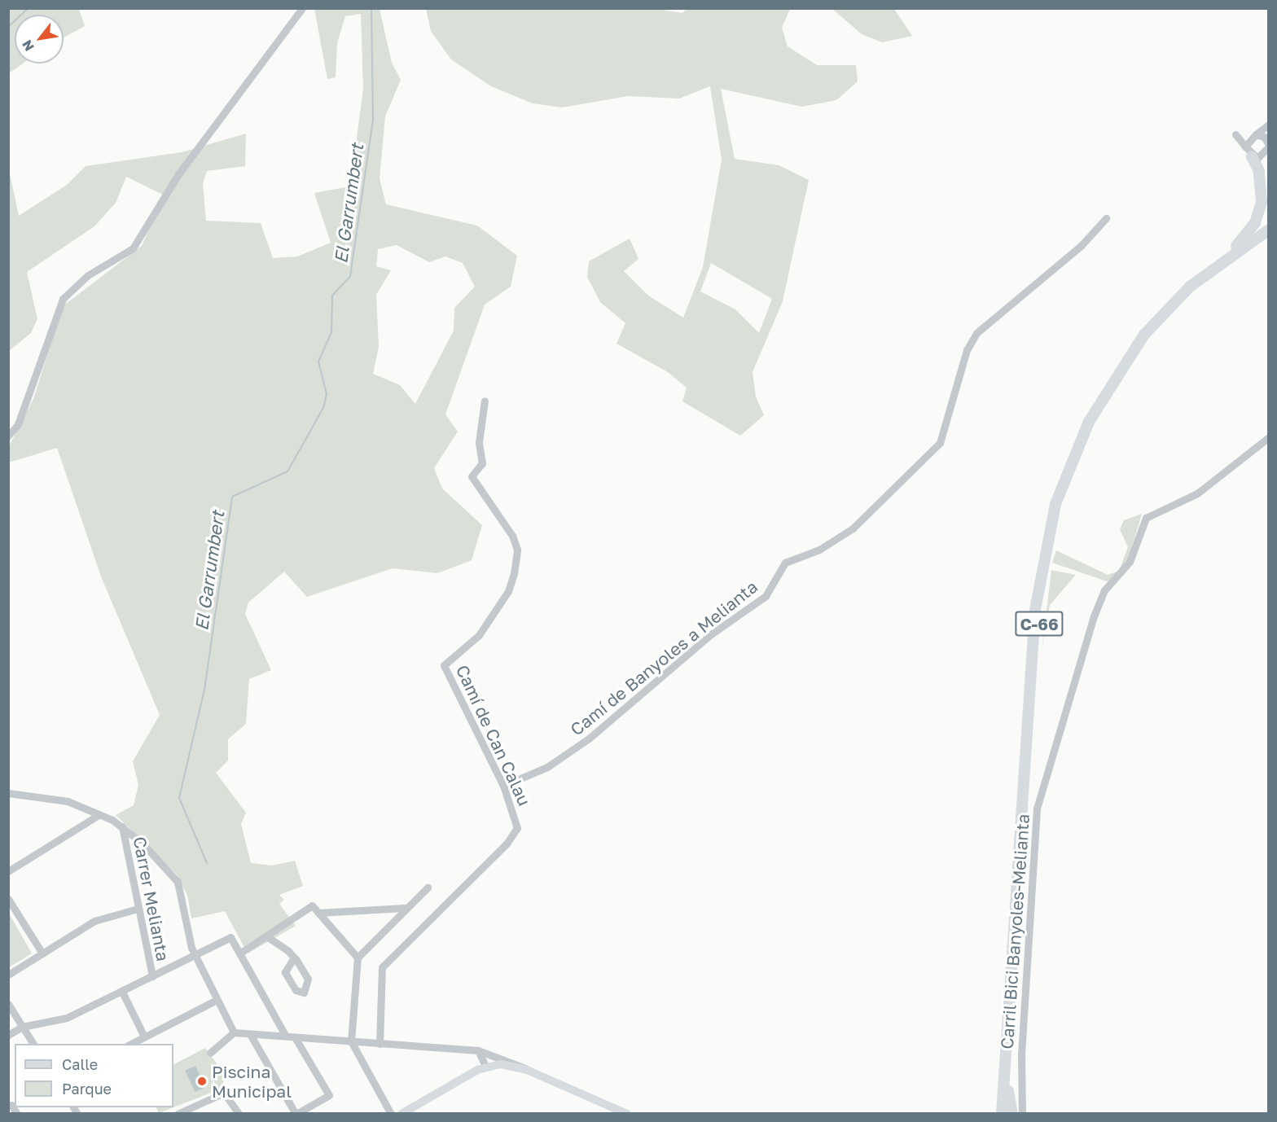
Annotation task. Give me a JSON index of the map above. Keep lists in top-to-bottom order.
{
  "streets": {
    "highway": ["C-66"],
    "street": [
      "Camí de Banyoles a Melianta",
      "Camí de Can Calau",
      "Carrer Melianta",
      "Carril Bici Banyoles-Melianta"
    ]
  },
  "crossings": [
    ["Camí de Banyoles a Melianta", "Camí de Can Calau"]
  ],
  "water": ["El Garrumbert"],
  "places": ["Piscina Municipal"],
  "legend": ["Calle", "Parque"],
  "north": "bottom left"
}
